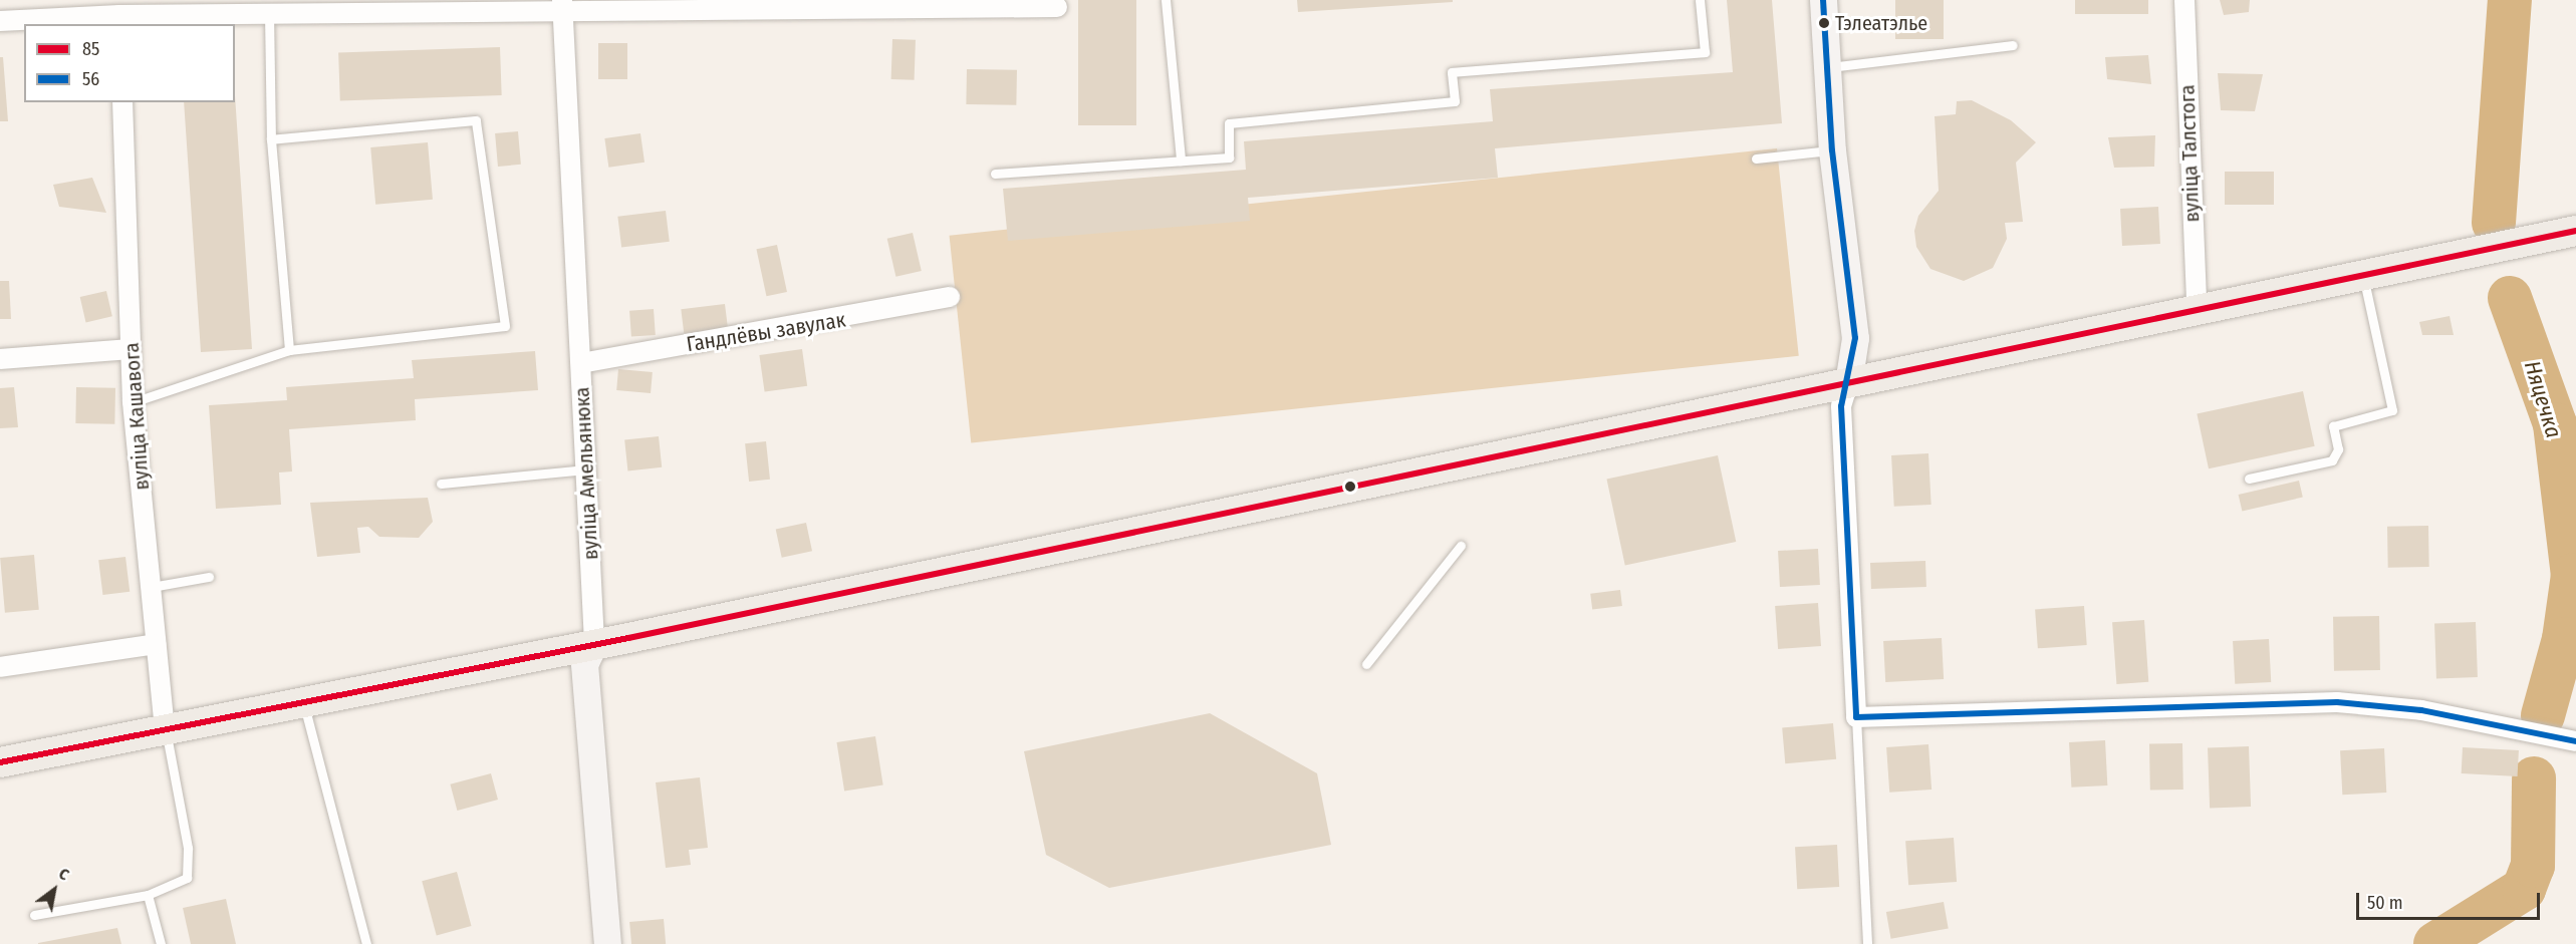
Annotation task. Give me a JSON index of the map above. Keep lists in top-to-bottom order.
{
  "streets": {
    "main road": ["вуліца Амельянюка"],
    "street": ["вуліца Талстога", "Гандлёвы завулак", "вуліца Кашавога"]
  },
  "crossings": [
    ["Гандлёвы завулак", "вуліца Амельянюка"]
  ],
  "water": ["Няцечка"],
  "places": ["Тэлеатэлье"],
  "lines": ["transit line 56", "transit line 85"],
  "legend": ["85", "56"],
  "scale_bar": "50 m",
  "north": "top right"
}
